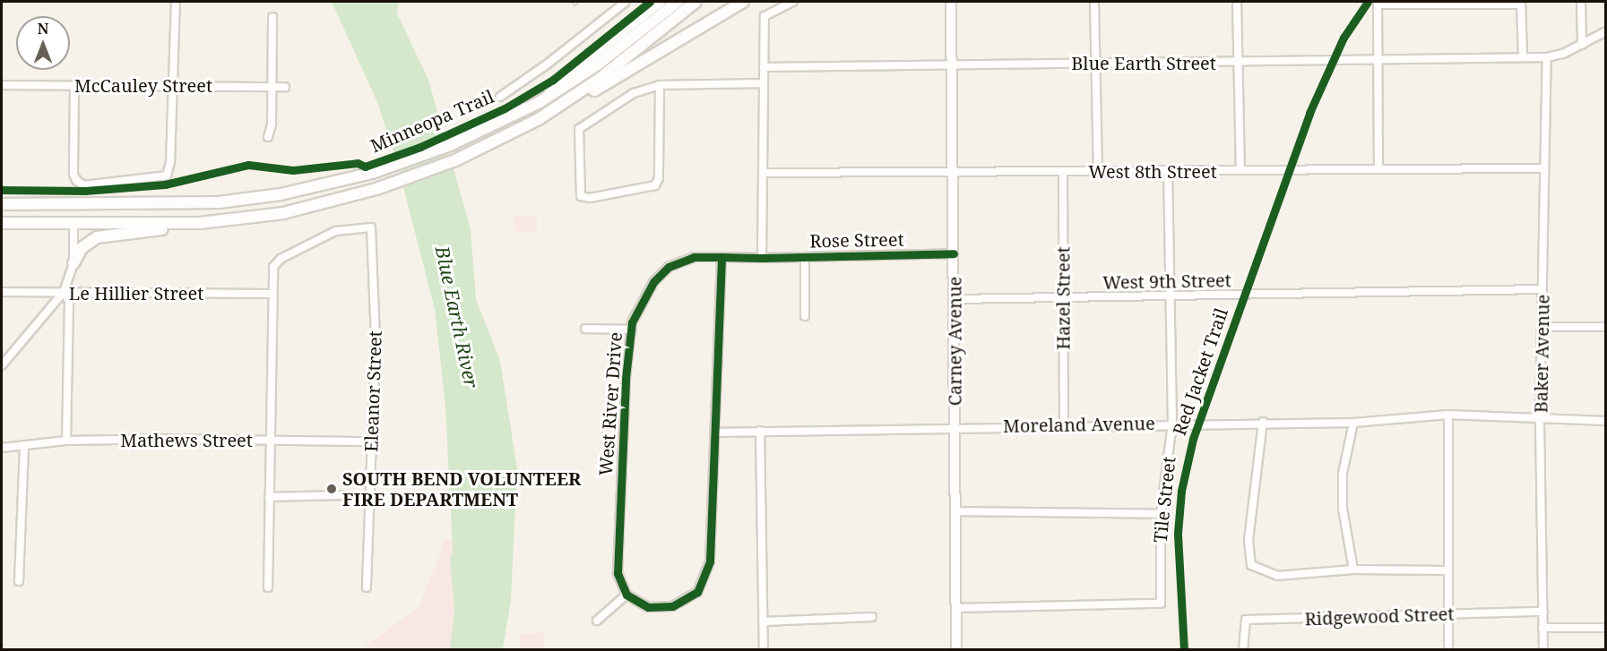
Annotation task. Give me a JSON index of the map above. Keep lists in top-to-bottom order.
{
  "streets": {
    "main road": ["Carney Avenue"],
    "street": [
      "Blue Earth Street",
      "McCauley Street",
      "West 8th Street",
      "Rose Street",
      "West 9th Street",
      "Le Hillier Street",
      "Hazel Street",
      "Baker Avenue",
      "Eleanor Street",
      "West River Drive",
      "Moreland Avenue",
      "Mathews Street",
      "Tile Street",
      "Ridgewood Street"
    ],
    "cycle path": ["Minneopa Trail", "Red Jacket Trail"]
  },
  "crossings": [
    ["Blue Earth Street", "Carney Avenue"],
    ["Blue Earth Street", "Baker Avenue"],
    ["West 8th Street", "Hazel Street"],
    ["West 8th Street", "Carney Avenue"],
    ["West 8th Street", "Baker Avenue"],
    ["West 8th Street", "Tile Street"],
    ["Rose Street", "Carney Avenue"],
    ["Rose Street", "West River Drive"],
    ["West 9th Street", "Hazel Street"],
    ["West 9th Street", "Carney Avenue"],
    ["West 9th Street", "Baker Avenue"],
    ["West 9th Street", "Tile Street"],
    ["Le Hillier Street", "Eleanor Street"],
    ["Hazel Street", "Moreland Avenue"],
    ["Carney Avenue", "Moreland Avenue"],
    ["Carney Avenue", "Tile Street"],
    ["Baker Avenue", "Moreland Avenue"],
    ["Baker Avenue", "Ridgewood Street"],
    ["Eleanor Street", "Mathews Street"],
    ["Moreland Avenue", "Tile Street"]
  ],
  "water": ["Blue Earth River"],
  "places": ["SOUTH BEND VOLUNTEER FIRE DEPARTMENT"],
  "north": "top"
}
